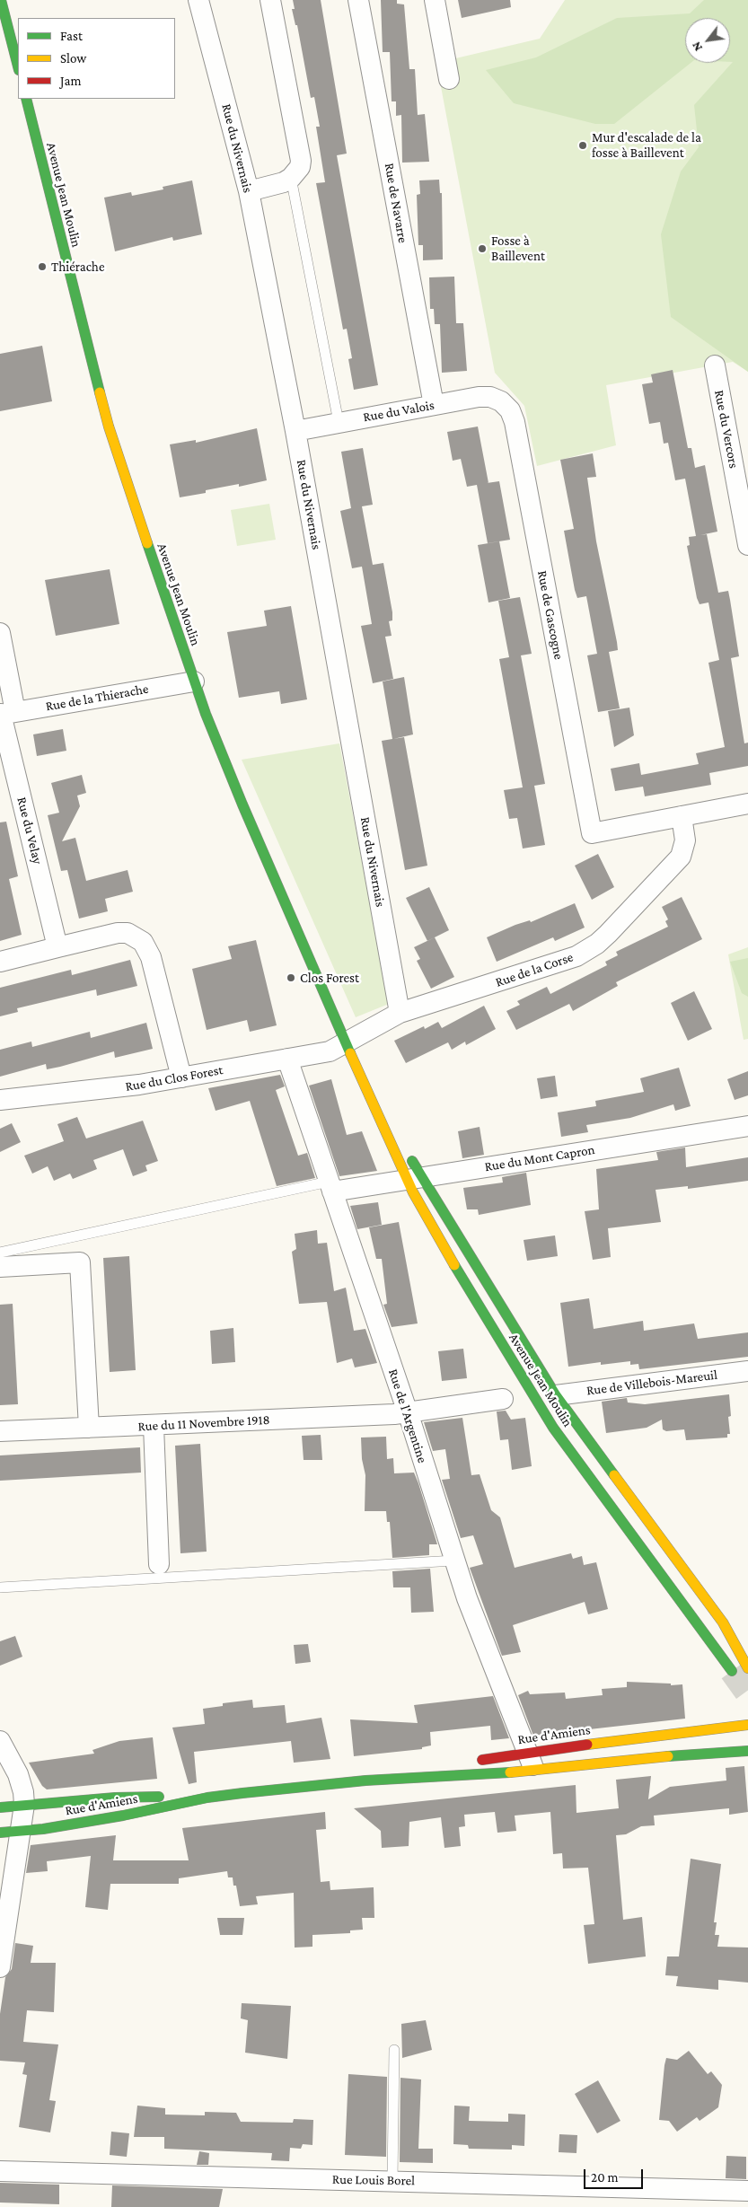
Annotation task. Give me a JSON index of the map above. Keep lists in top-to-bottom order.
{
  "streets": {
    "street": [
      "Rue du Nivernais",
      "Avenue Jean Moulin",
      "Rue de Navarre",
      "Rue du Valois",
      "Rue du Vercors",
      "Rue de Gascogne",
      "Rue de la Thierache",
      "Rue du Velay",
      "Rue de la Corse",
      "Rue du Clos Forest",
      "Rue du Mont Capron",
      "Rue de Villebois-Mareuil",
      "Rue de l'Argentine",
      "Rue du 11 Novembre 1918",
      "Rue d'Amiens",
      "Rue Louis Borel"
    ]
  },
  "crossings": [
    ["Rue du Nivernais", "Rue du Valois"],
    ["Rue du Nivernais", "Rue de la Corse"],
    ["Avenue Jean Moulin", "Rue de la Thierache"],
    ["Avenue Jean Moulin", "Rue de la Corse"],
    ["Avenue Jean Moulin", "Rue du Clos Forest"],
    ["Avenue Jean Moulin", "Rue du Mont Capron"],
    ["Avenue Jean Moulin", "Rue de Villebois-Mareuil"],
    ["Rue de Navarre", "Rue du Valois"],
    ["Rue du Valois", "Rue de Gascogne"],
    ["Rue de Gascogne", "Rue de la Corse"],
    ["Rue de la Thierache", "Rue du Velay"],
    ["Rue de la Corse", "Rue du Clos Forest"],
    ["Rue du Clos Forest", "Rue de l'Argentine"],
    ["Rue du Mont Capron", "Rue de l'Argentine"],
    ["Rue de l'Argentine", "Rue du 11 Novembre 1918"],
    ["Rue de l'Argentine", "Rue d'Amiens"]
  ],
  "places": [
    "Mur d'escalade de la fosse à Baillevent",
    "Fosse à Baillevent",
    "Thiérache",
    "Clos Forest"
  ],
  "legend": ["Fast", "Slow", "Jam"],
  "scale_bar": "20 m",
  "north": "bottom left"
}
